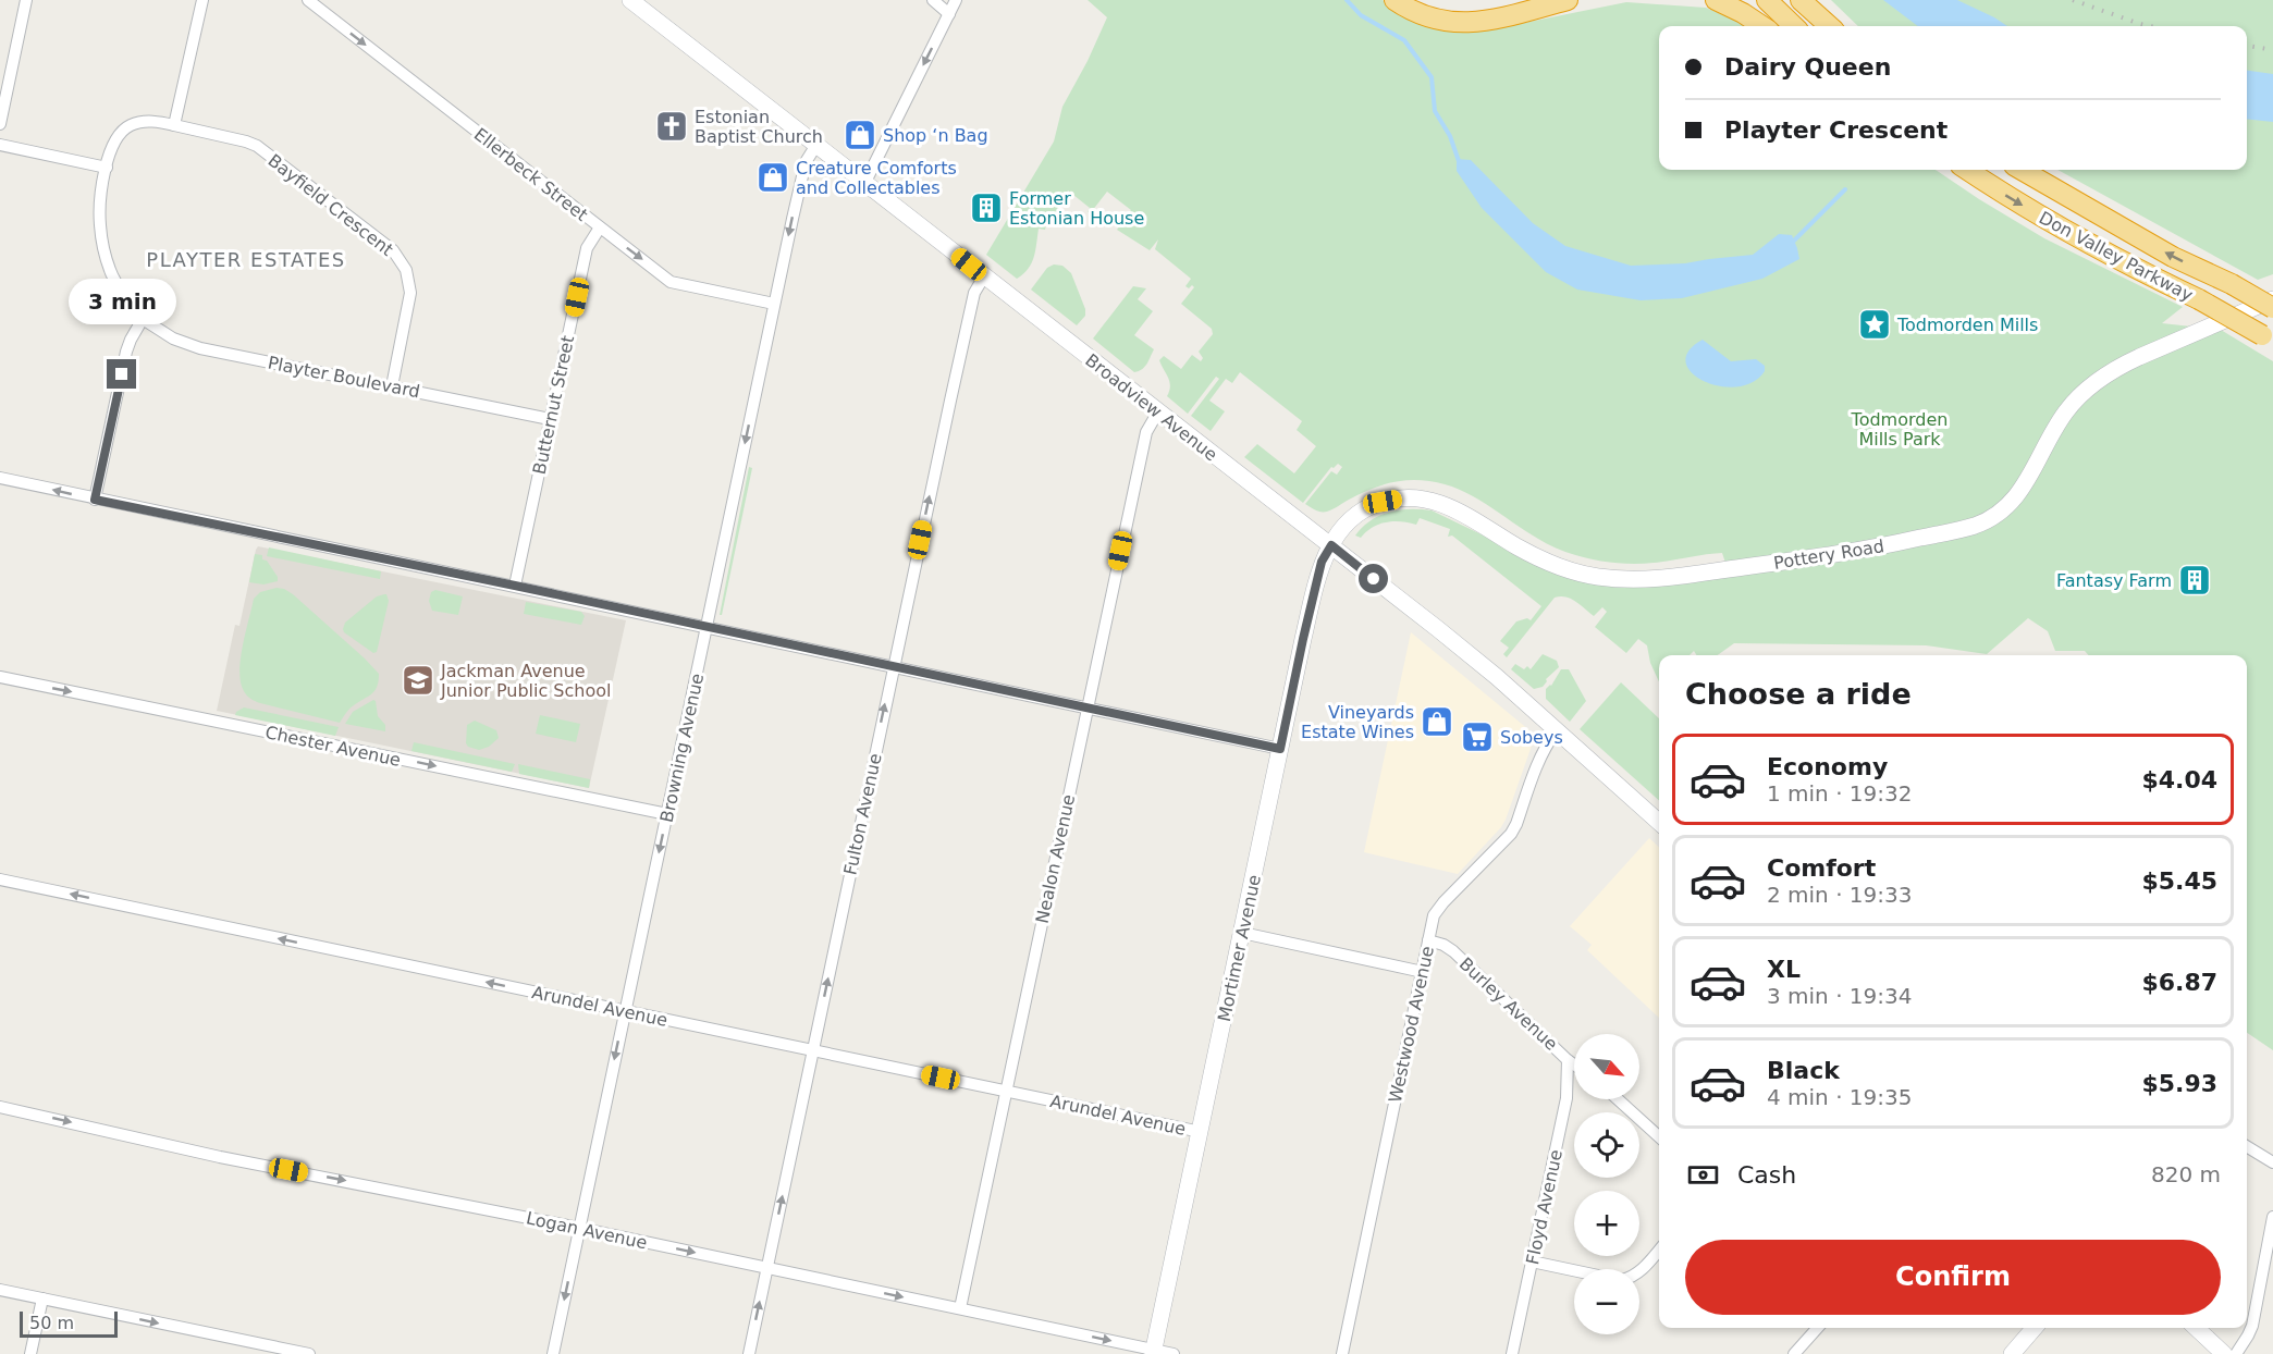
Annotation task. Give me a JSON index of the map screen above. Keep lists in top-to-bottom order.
{
  "streets": {
    "highway": ["Don Valley Parkway"],
    "street": [
      "Ellerbeck Street",
      "Bayfield Crescent",
      "Playter Boulevard",
      "Butternut Street",
      "Broadview Avenue",
      "Pottery Road",
      "Chester Avenue",
      "Browning Avenue",
      "Fulton Avenue",
      "Nealon Avenue",
      "Mortimer Avenue",
      "Burley Avenue",
      "Arundel Avenue",
      "Westwood Avenue",
      "Floyd Avenue",
      "Logan Avenue"
    ]
  },
  "crossings": [
    ["Ellerbeck Street", "Butternut Street"],
    ["Ellerbeck Street", "Browning Avenue"],
    ["Bayfield Crescent", "Playter Boulevard"],
    ["Playter Boulevard", "Butternut Street"],
    ["Broadview Avenue", "Pottery Road"],
    ["Broadview Avenue", "Browning Avenue"],
    ["Broadview Avenue", "Fulton Avenue"],
    ["Broadview Avenue", "Nealon Avenue"],
    ["Broadview Avenue", "Mortimer Avenue"],
    ["Broadview Avenue", "Westwood Avenue"],
    ["Pottery Road", "Mortimer Avenue"],
    ["Chester Avenue", "Browning Avenue"],
    ["Browning Avenue", "Arundel Avenue"],
    ["Browning Avenue", "Logan Avenue"],
    ["Fulton Avenue", "Arundel Avenue"],
    ["Fulton Avenue", "Logan Avenue"],
    ["Nealon Avenue", "Arundel Avenue"],
    ["Nealon Avenue", "Logan Avenue"],
    ["Mortimer Avenue", "Arundel Avenue"],
    ["Mortimer Avenue", "Logan Avenue"],
    ["Burley Avenue", "Westwood Avenue"],
    ["Burley Avenue", "Floyd Avenue"]
  ],
  "one_way": [
    "Ellerbeck Street",
    "Chester Avenue",
    "Browning Avenue",
    "Fulton Avenue",
    "Arundel Avenue",
    "Logan Avenue"
  ],
  "districts": ["PLAYTER ESTATES"],
  "parks": ["Todmorden Mills Park"],
  "places": {
    "church": ["Estonian Baptist Church"],
    "shop": ["Shop ‘n Bag", "Creature Comforts and Collectables", "Vineyards Estate Wines"],
    "building": ["Former Estonian House", "Fantasy Farm"],
    "place": ["Todmorden Mills"],
    "school or university": ["Jackman Avenue Junior Public School"],
    "supermarket": ["Sobeys"]
  },
  "scale_bar": "50 m",
  "north": "bottom right",
  "page": {
    "banner": ["Dairy Queen", "Playter Crescent"],
    "bubble": "3 min",
    "heading": "Choose a ride",
    "list": [
      {
        "name": "Economy",
        "note": "1 min · 19:32",
        "value": "$4.04"
      },
      {
        "name": "Comfort",
        "note": "2 min · 19:33",
        "value": "$5.45"
      },
      {
        "name": "XL",
        "note": "3 min · 19:34",
        "value": "$6.87"
      },
      {
        "name": "Black",
        "note": "4 min · 19:35",
        "value": "$5.93"
      }
    ],
    "map_buttons": ["+", "−"],
    "pay": ["Cash", "820 m"],
    "buttons": "Confirm",
    "scale": "50 m"
  }
}
